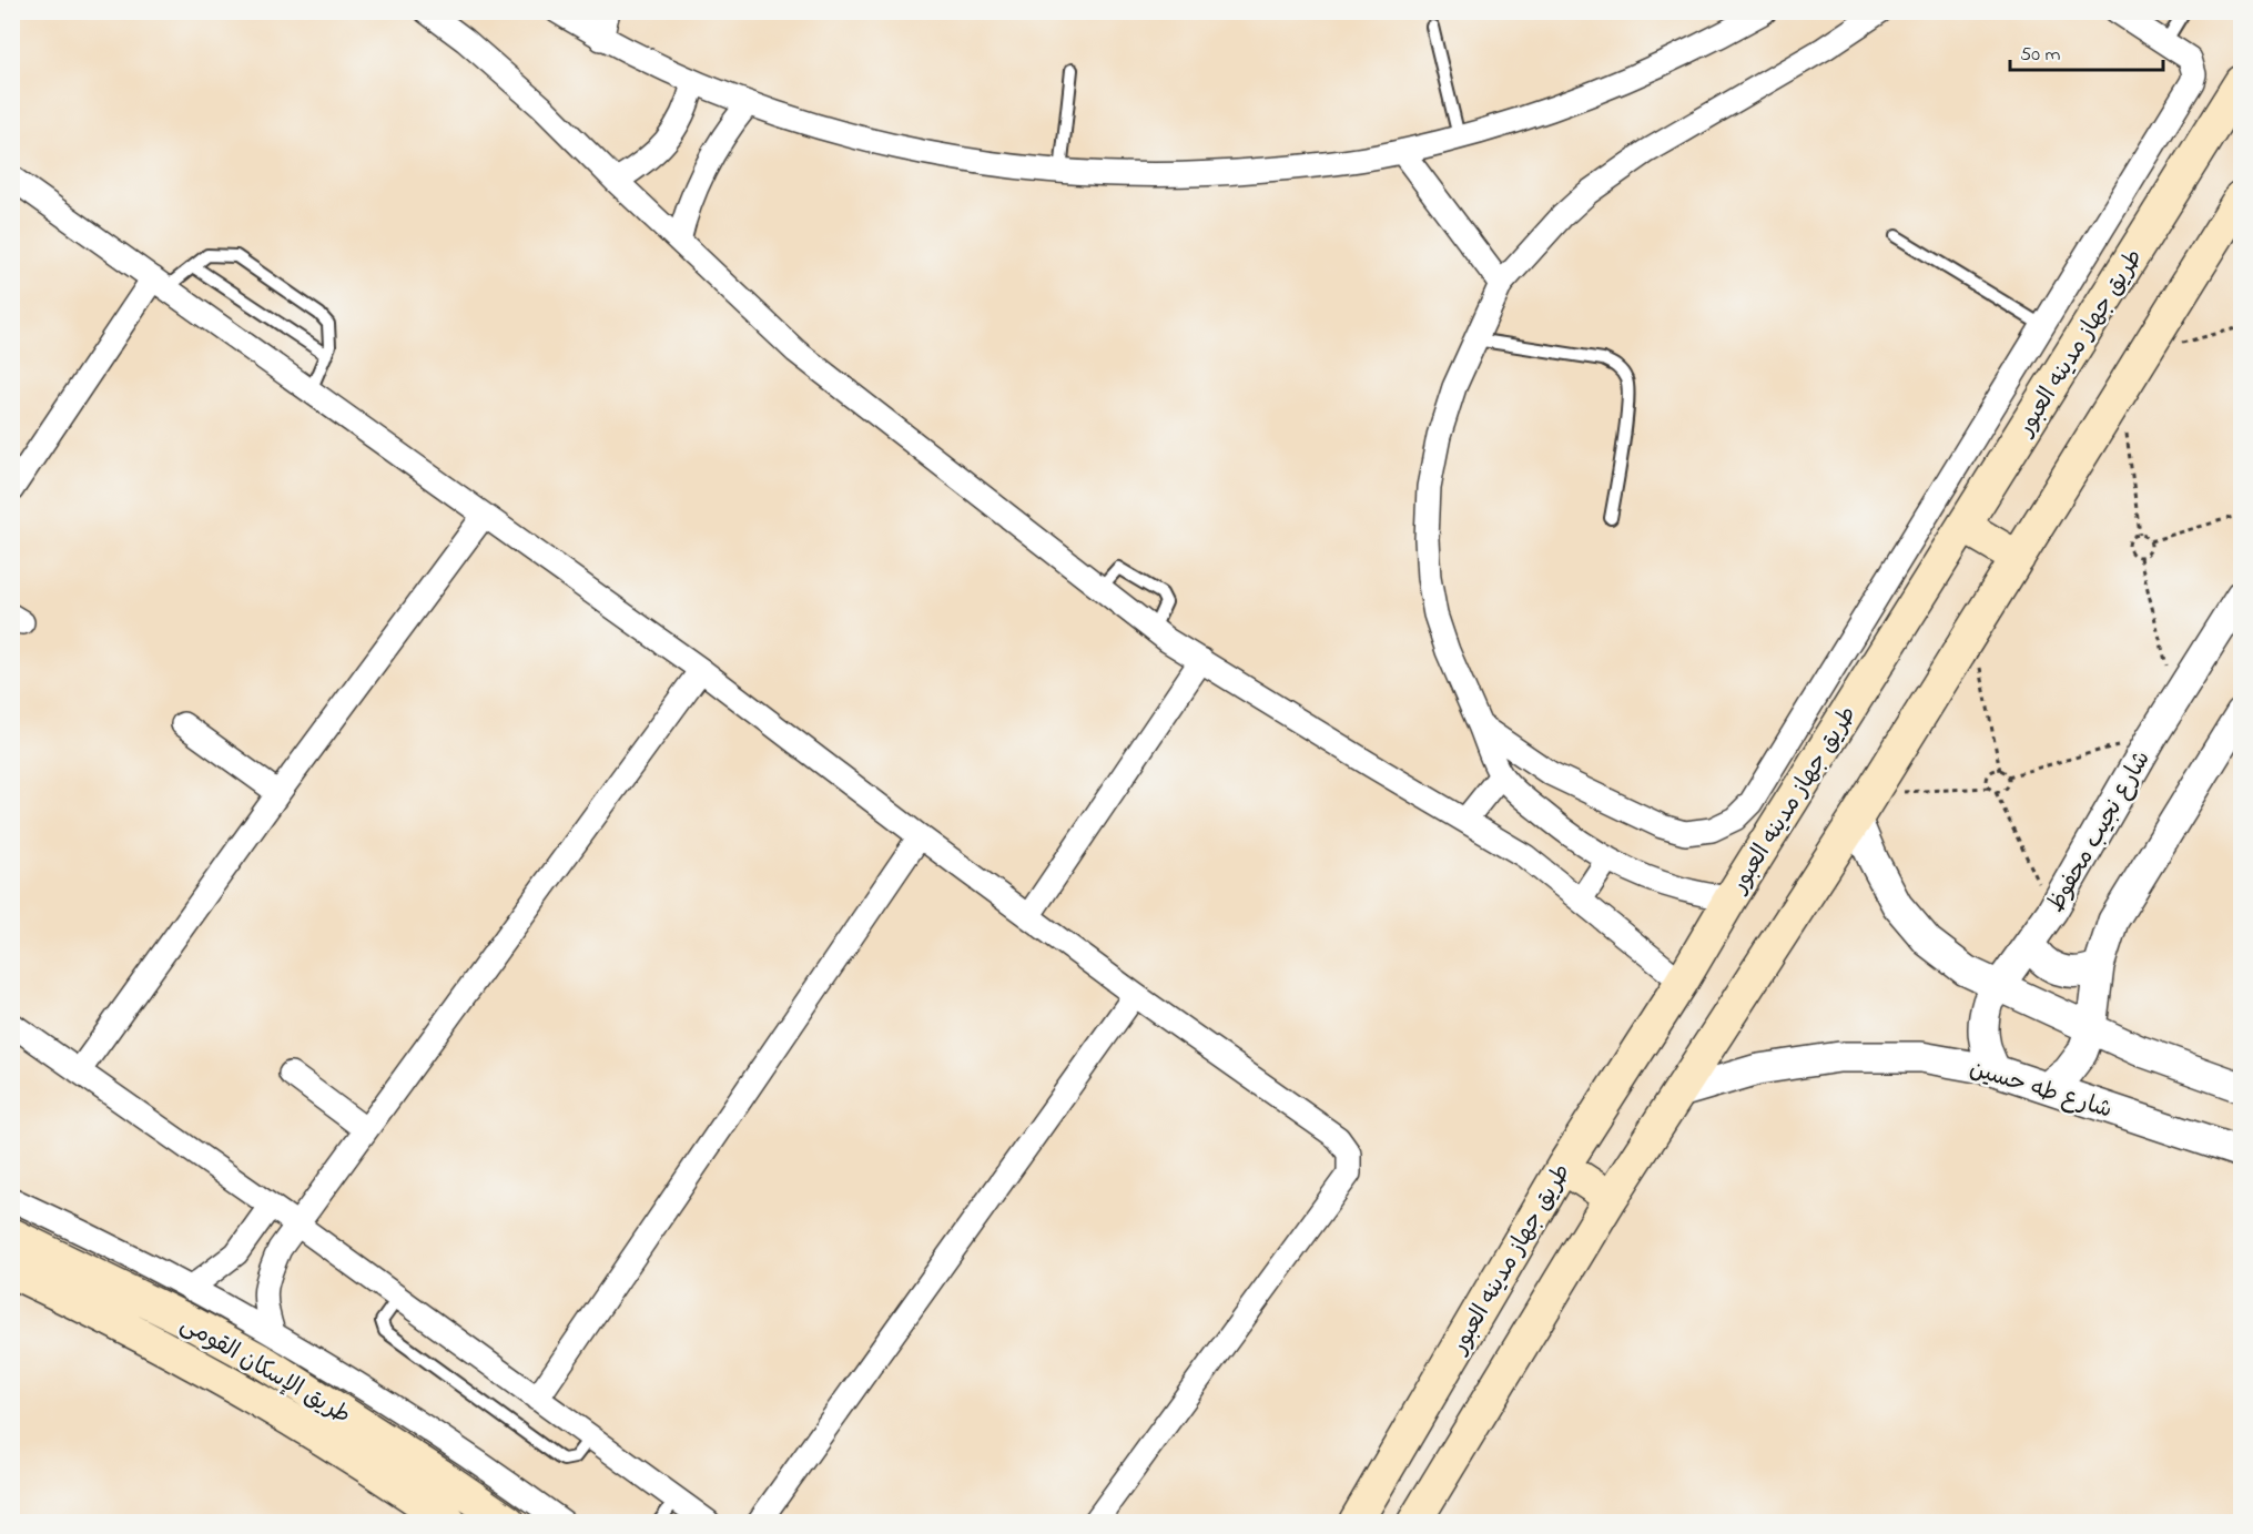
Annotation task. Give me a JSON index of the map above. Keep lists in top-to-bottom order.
{
  "streets": {
    "main road": ["طريق جهاز مدينه العبور", "طريق الإسكان القومى"],
    "street": ["شارع نجيب محفوظ", "شارع طه حسين"]
  },
  "crossings": [
    ["شارع نجيب محفوظ", "شارع طه حسين"]
  ],
  "scale_bar": "50 m"
}
